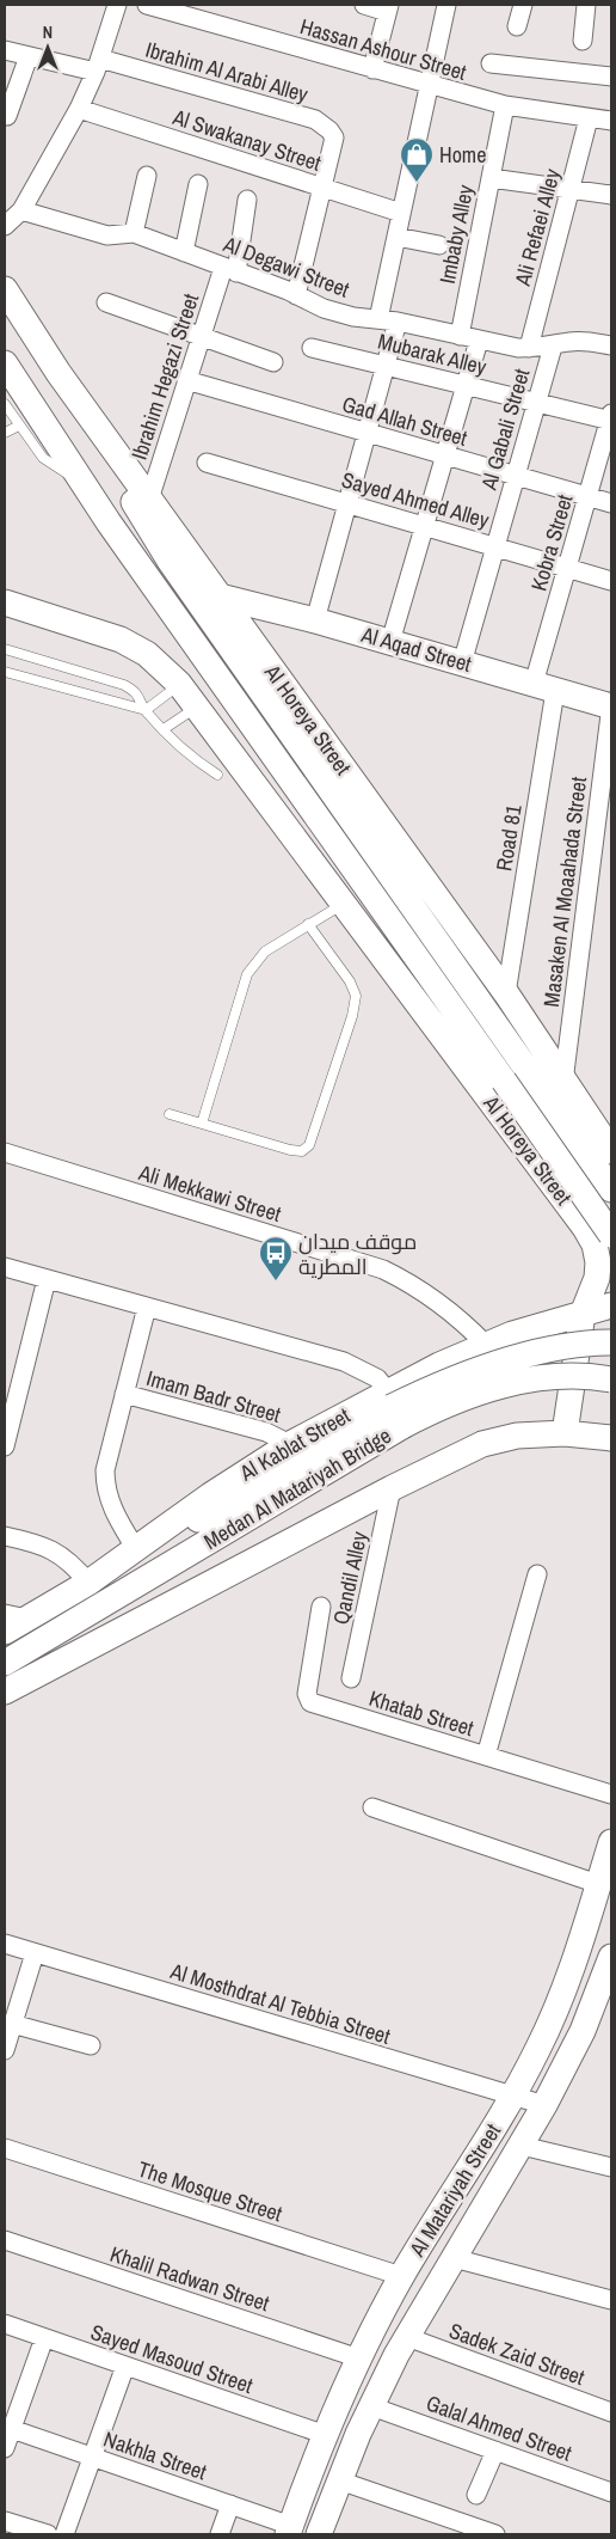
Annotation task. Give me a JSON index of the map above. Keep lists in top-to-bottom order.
{
  "streets": {
    "main road": [
      "Al Aqad Street",
      "Al Horeya Street",
      "Al Kablat Street",
      "Medan Al Matariyah Bridge",
      "Al Matariyah Street"
    ],
    "street": [
      "Hassan Ashour Street",
      "Ibrahim Al Arabi Alley",
      "Al Swakanay Street",
      "Ali Refaei Alley",
      "Imbaby Alley",
      "Al Degawi Street",
      "Mubarak Alley",
      "Ibrahim Hegazi Street",
      "Gad Allah Street",
      "Al Gabali Street",
      "Sayed Ahmed Alley",
      "Kobra Street",
      "Road 81",
      "Masaken Al Moaahada Street",
      "Ali Mekkawi Street",
      "Imam Badr Street",
      "Qandil Alley",
      "Khatab Street",
      "Al Mosthdrat Al Tebbia Street",
      "The Mosque Street",
      "Khalil Radwan Street",
      "Sadek Zaid Street",
      "Sayed Masoud Street",
      "Galal Ahmed Street",
      "Nakhla Street"
    ]
  },
  "crossings": [
    ["Hassan Ashour Street", "Ali Refaei Alley"],
    ["Hassan Ashour Street", "Imbaby Alley"],
    ["Ibrahim Al Arabi Alley", "Al Swakanay Street"],
    ["Ali Refaei Alley", "Al Degawi Street"],
    ["Imbaby Alley", "Al Degawi Street"],
    ["Al Degawi Street", "Ibrahim Hegazi Street"],
    ["Al Degawi Street", "Al Gabali Street"],
    ["Mubarak Alley", "Al Gabali Street"],
    ["Mubarak Alley", "Kobra Street"],
    ["Ibrahim Hegazi Street", "Gad Allah Street"],
    ["Ibrahim Hegazi Street", "Al Horeya Street"],
    ["Gad Allah Street", "Al Gabali Street"],
    ["Gad Allah Street", "Kobra Street"],
    ["Al Gabali Street", "Sayed Ahmed Alley"],
    ["Al Gabali Street", "Al Aqad Street"],
    ["Sayed Ahmed Alley", "Kobra Street"],
    ["Kobra Street", "Al Aqad Street"],
    ["Kobra Street", "Road 81"],
    ["Al Aqad Street", "Al Horeya Street"],
    ["Al Aqad Street", "Road 81"],
    ["Al Aqad Street", "Masaken Al Moaahada Street"],
    ["Al Horeya Street", "Road 81"],
    ["Al Horeya Street", "Masaken Al Moaahada Street"],
    ["Al Horeya Street", "Al Kablat Street"],
    ["Ali Mekkawi Street", "Al Kablat Street"],
    ["Imam Badr Street", "Al Kablat Street"],
    ["Al Kablat Street", "Medan Al Matariyah Bridge"],
    ["Al Mosthdrat Al Tebbia Street", "Al Matariyah Street"],
    ["Al Matariyah Street", "The Mosque Street"],
    ["Al Matariyah Street", "Khalil Radwan Street"],
    ["Al Matariyah Street", "Sadek Zaid Street"],
    ["Al Matariyah Street", "Sayed Masoud Street"],
    ["Al Matariyah Street", "Galal Ahmed Street"],
    ["Al Matariyah Street", "Nakhla Street"]
  ],
  "places": {
    "shop": ["Home"],
    "bus stop": ["موقف ميدان المطرية"]
  },
  "north": "top"
}
